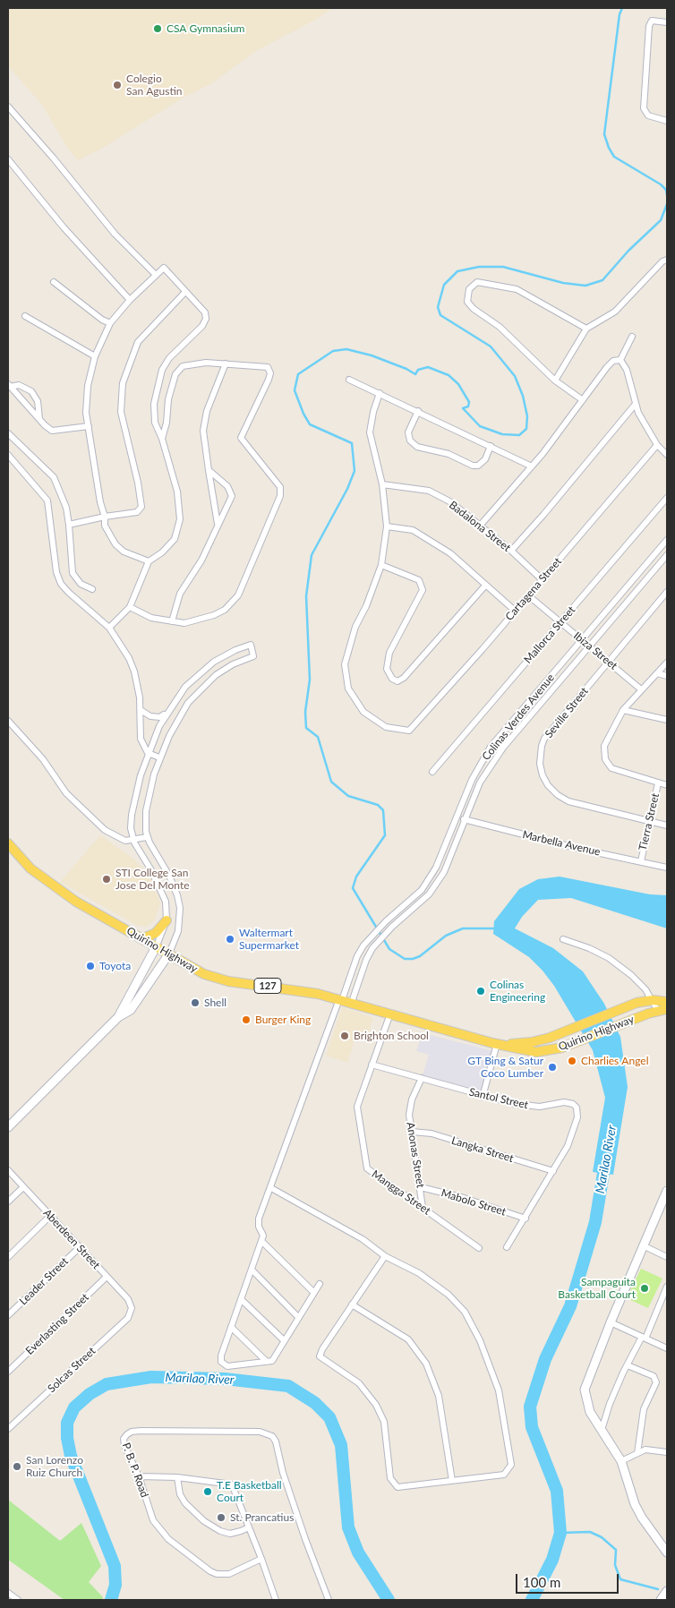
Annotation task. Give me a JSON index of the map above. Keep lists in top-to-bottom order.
{
  "streets": {
    "main road": ["Quirino Highway", "127"],
    "street": [
      "Badalona Street",
      "Cartagena Street",
      "Mallorca Street",
      "Ibiza Street",
      "Seville Street",
      "Colinas Verdes Avenue",
      "Tierra Street",
      "Marbella Avenue",
      "Santol Street",
      "Langka Street",
      "Anonas Street",
      "Mangga Street",
      "Mabolo Street",
      "Aberdeen Street",
      "Leader Street",
      "Everlasting Street",
      "Solcas Street",
      "P. B. P. Road"
    ]
  },
  "crossings": [
    ["Badalona Street", "Cartagena Street"],
    ["Cartagena Street", "Ibiza Street"],
    ["Mallorca Street", "Ibiza Street"],
    ["Ibiza Street", "Seville Street"],
    ["Ibiza Street", "Colinas Verdes Avenue"],
    ["Seville Street", "Tierra Street"],
    ["Colinas Verdes Avenue", "Marbella Avenue"],
    ["Colinas Verdes Avenue", "Quirino Highway"],
    ["Tierra Street", "Marbella Avenue"],
    ["Quirino Highway", "Mangga Street"],
    ["Santol Street", "Langka Street"],
    ["Santol Street", "Anonas Street"],
    ["Santol Street", "Mangga Street"],
    ["Santol Street", "Mabolo Street"],
    ["Langka Street", "Anonas Street"],
    ["Anonas Street", "Mangga Street"],
    ["Anonas Street", "Mabolo Street"],
    ["Aberdeen Street", "Leader Street"],
    ["Aberdeen Street", "Everlasting Street"],
    ["Aberdeen Street", "Solcas Street"]
  ],
  "water": ["Marilao River"],
  "places": [
    "CSA Gymnasium",
    "Colegio San Agustin",
    "STI College San Jose Del Monte",
    "Waltermart Supermarket",
    "Toyota",
    "Colinas Engineering",
    "Shell",
    "Burger King",
    "Brighton School",
    "Charlies Angel",
    "GT Bing & Satur Coco Lumber",
    "Sampaguita Basketball Court",
    "San Lorenzo Ruiz Church",
    "T.E Basketball Court",
    "St. Prancatius"
  ],
  "scale_bar": "100 m"
}
